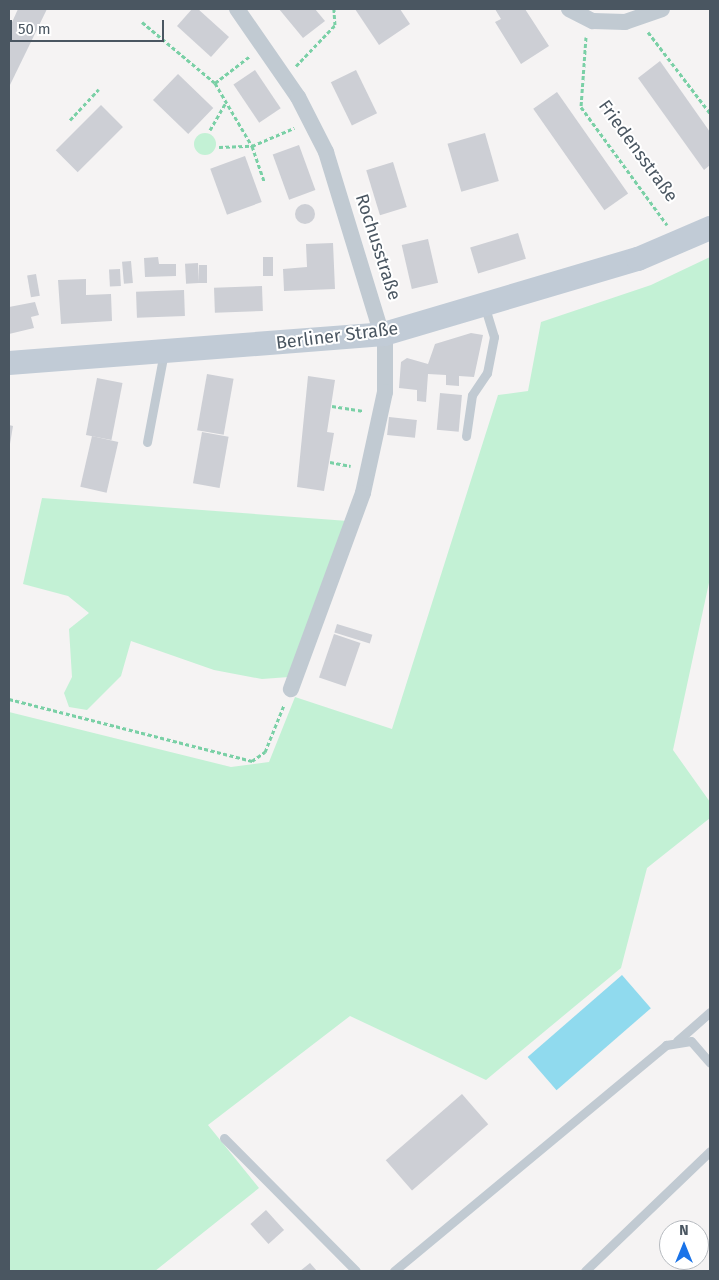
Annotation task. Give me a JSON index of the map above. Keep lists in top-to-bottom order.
{
  "streets": {
    "street": ["Rochusstraße", "Berliner Straße"],
    "path": ["Friedensstraße"]
  },
  "crossings": [
    ["Friedensstraße", "Berliner Straße"],
    ["Rochusstraße", "Berliner Straße"]
  ],
  "scale_bar": "50 m",
  "north": "top"
}
